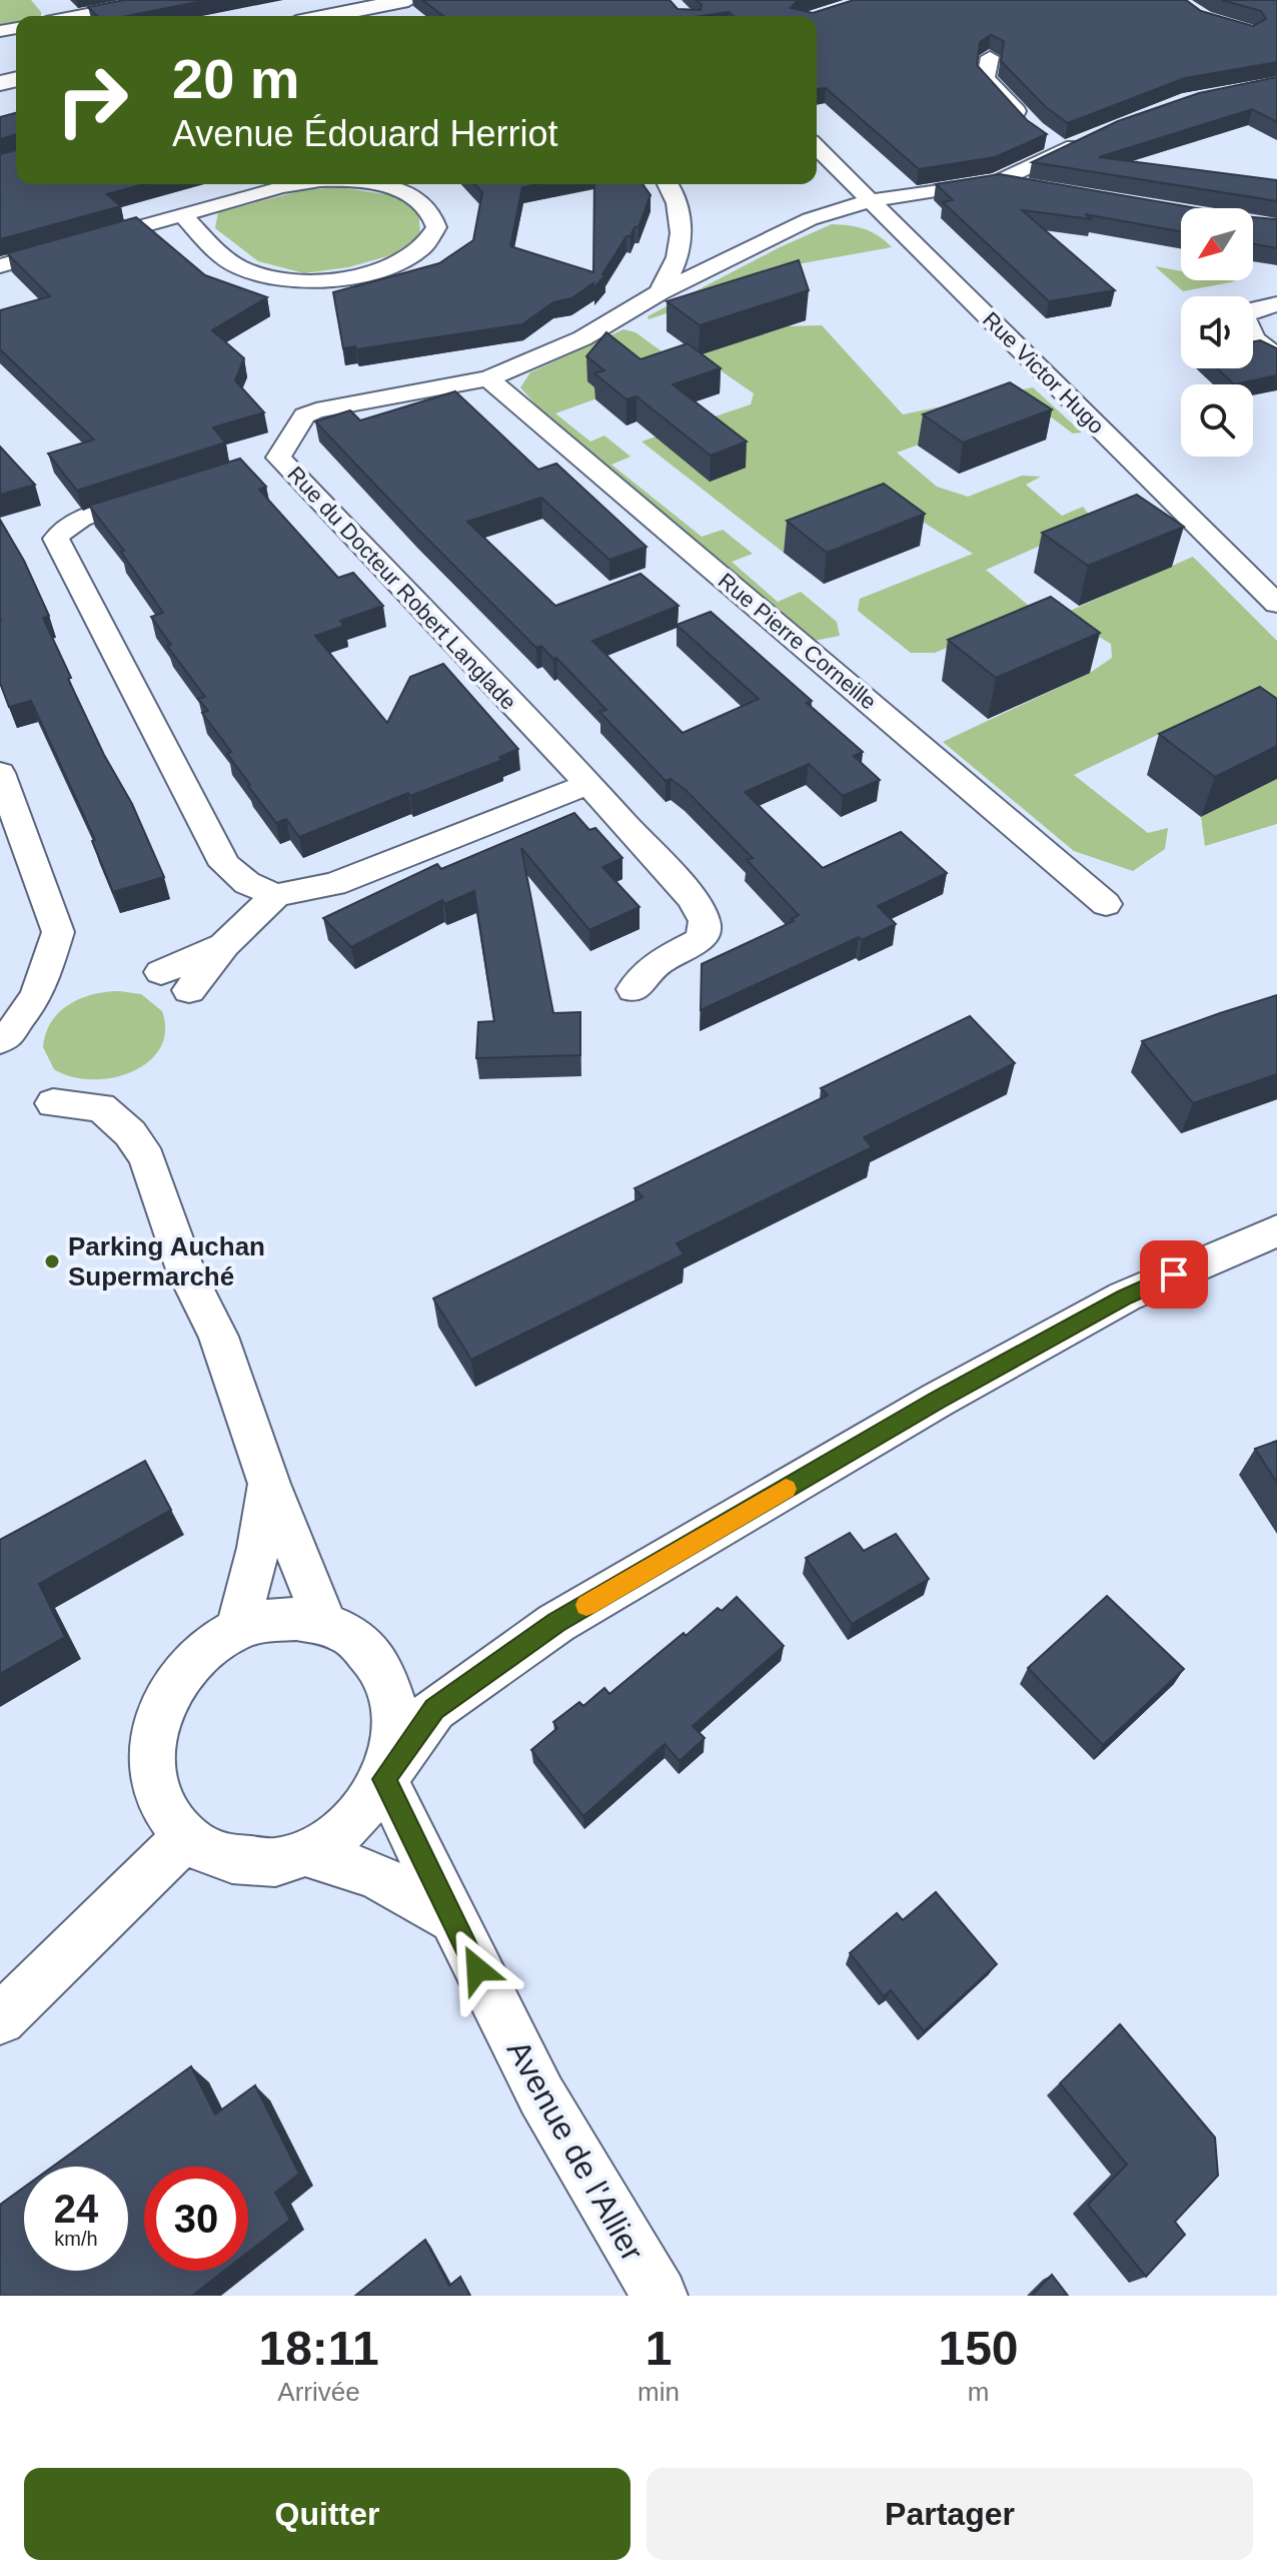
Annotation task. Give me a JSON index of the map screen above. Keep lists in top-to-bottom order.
{
  "streets": {
    "street": [
      "Rue Victor Hugo",
      "Rue du Docteur Robert Langlade",
      "Rue Pierre Corneille",
      "Avenue de l'Allier"
    ]
  },
  "places": ["Parking Auchan Supermarché"],
  "north": "bottom left",
  "page": {
    "turn": ["20 m", "Avenue Édouard Herriot"],
    "speed": "24 km/h",
    "limit": "30",
    "eta": [
      "18:11",
      "Arrivée",
      "1",
      "min",
      "150",
      "m"
    ],
    "buttons": ["Quitter", "Partager"]
  }
}
